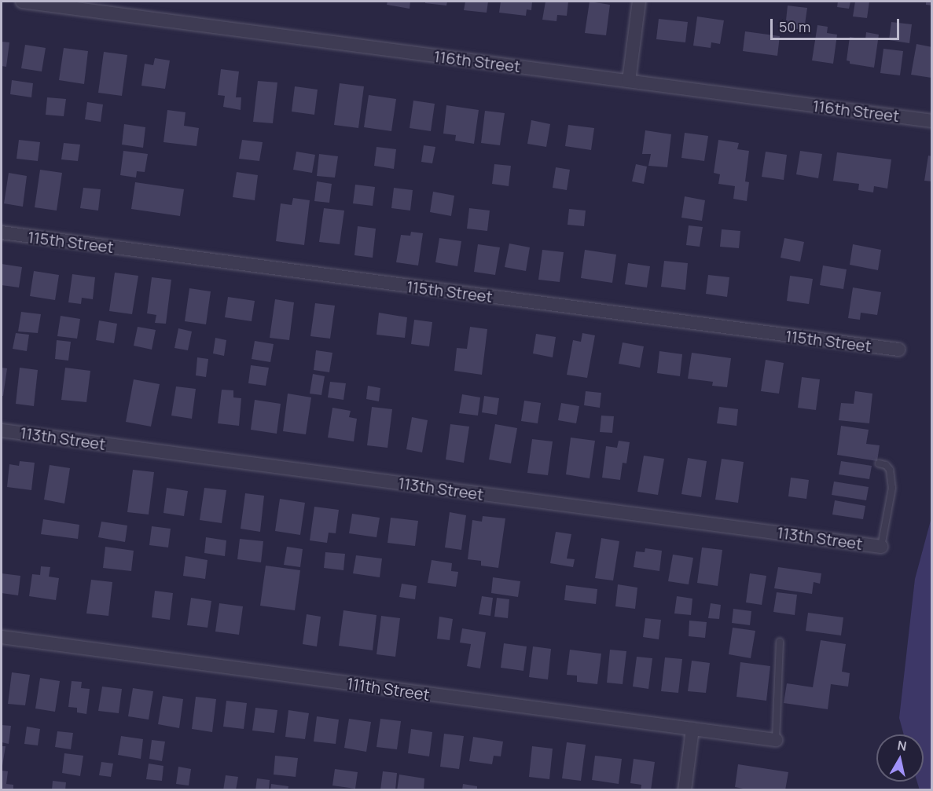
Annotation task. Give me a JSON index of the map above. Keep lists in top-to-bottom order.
{
  "streets": {
    "street": [
      "116th Street",
      "115th Street",
      "113th Street",
      "111th Street"
    ]
  },
  "scale_bar": "50 m",
  "north": "top"
}
